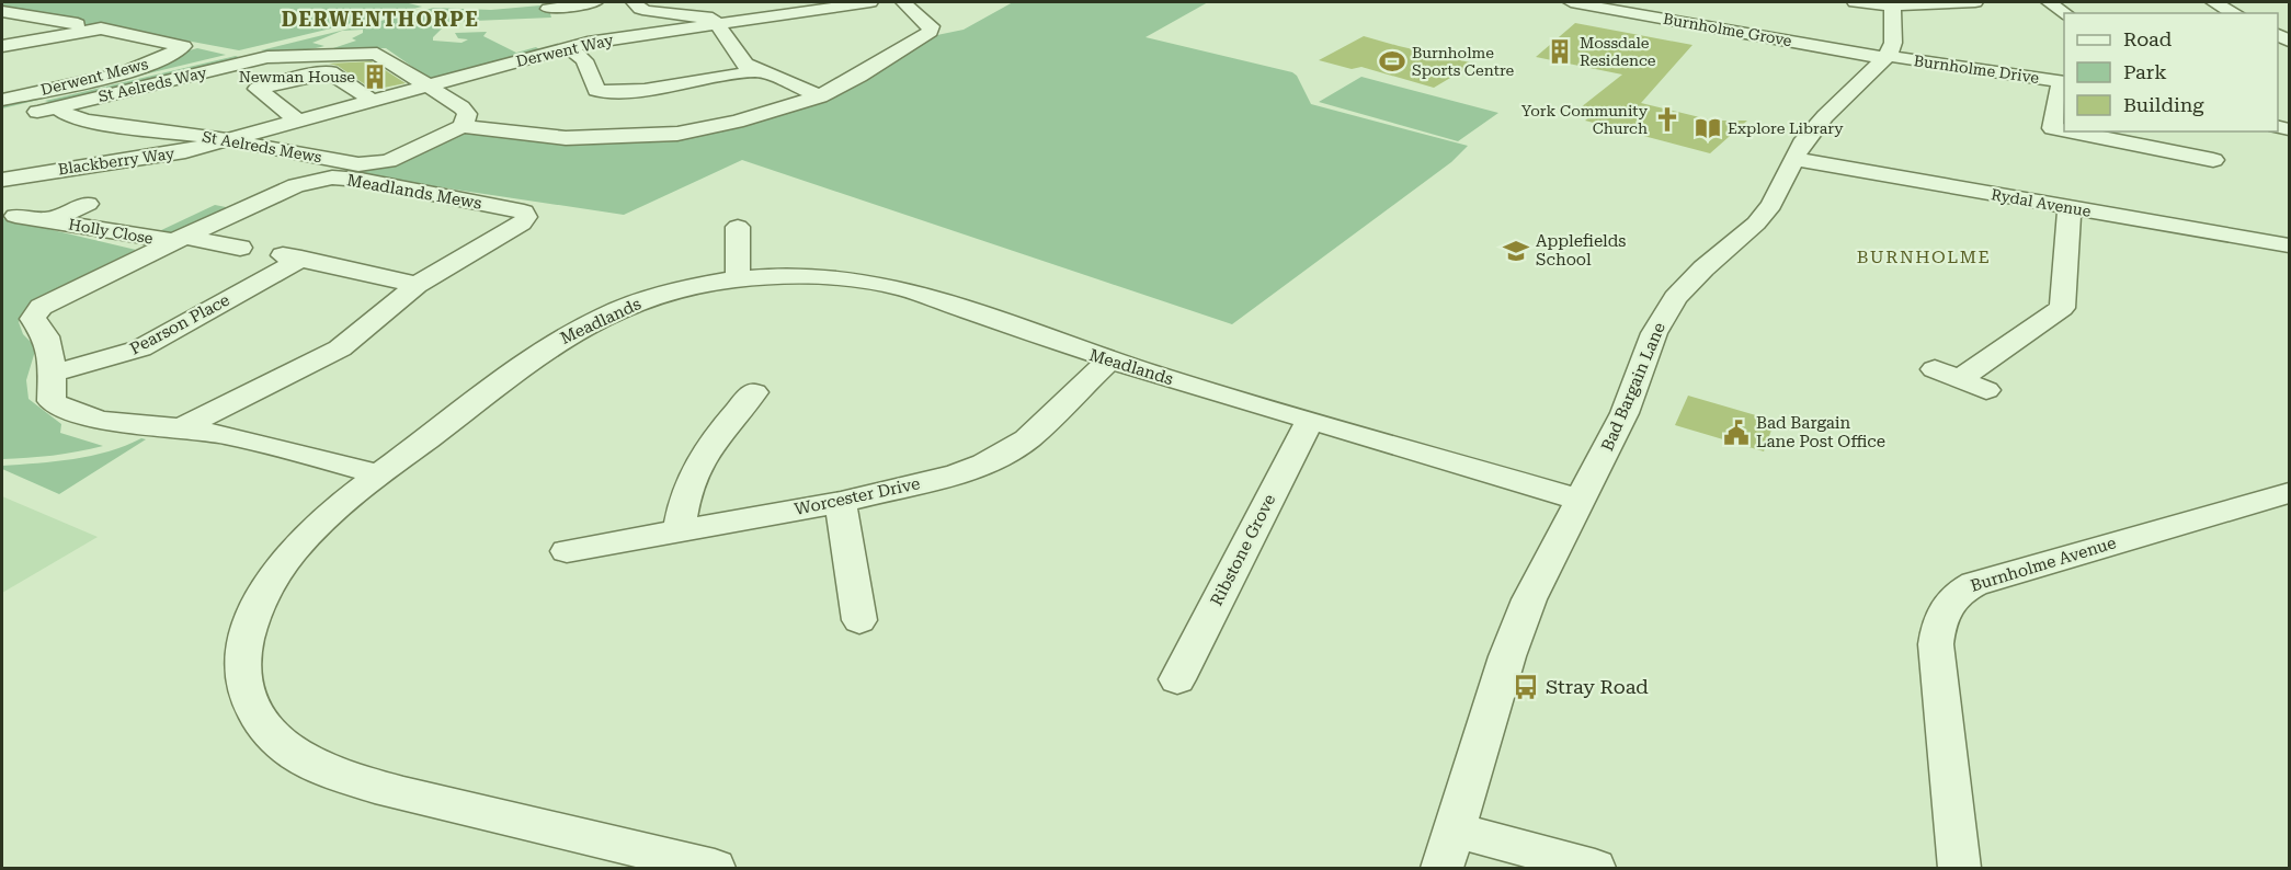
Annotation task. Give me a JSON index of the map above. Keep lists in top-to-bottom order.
{
  "streets": {
    "street": [
      "Burnholme Grove",
      "Derwent Way",
      "Burnholme Drive",
      "Derwent Mews",
      "St Aelreds Way",
      "St Aelreds Mews",
      "Blackberry Way",
      "Meadlands Mews",
      "Rydal Avenue",
      "Holly Close",
      "Meadlands",
      "Pearson Place",
      "Bad Bargain Lane",
      "Worcester Drive",
      "Ribstone Grove",
      "Burnholme Avenue"
    ]
  },
  "crossings": [
    ["Burnholme Grove", "Burnholme Drive"],
    ["Burnholme Grove", "Bad Bargain Lane"],
    ["Derwent Way", "St Aelreds Way"],
    ["Derwent Way", "Blackberry Way"],
    ["Burnholme Drive", "Bad Bargain Lane"],
    ["St Aelreds Way", "St Aelreds Mews"],
    ["St Aelreds Mews", "Blackberry Way"],
    ["Meadlands Mews", "Holly Close"],
    ["Meadlands Mews", "Meadlands"],
    ["Meadlands Mews", "Pearson Place"],
    ["Rydal Avenue", "Bad Bargain Lane"],
    ["Meadlands", "Bad Bargain Lane"],
    ["Meadlands", "Worcester Drive"],
    ["Meadlands", "Ribstone Grove"]
  ],
  "districts": ["DERWENTHORPE", "BURNHOLME"],
  "places": {
    "building": ["Mossdale Residence", "Newman House"],
    "sports": ["Burnholme Sports Centre"],
    "church": ["York Community Church"],
    "library": ["Explore Library"],
    "school or university": ["Applefields School"],
    "public building": ["Bad Bargain Lane Post Office"],
    "bus stop": ["Stray Road"]
  },
  "legend": ["Road", "Park", "Building"]
}
